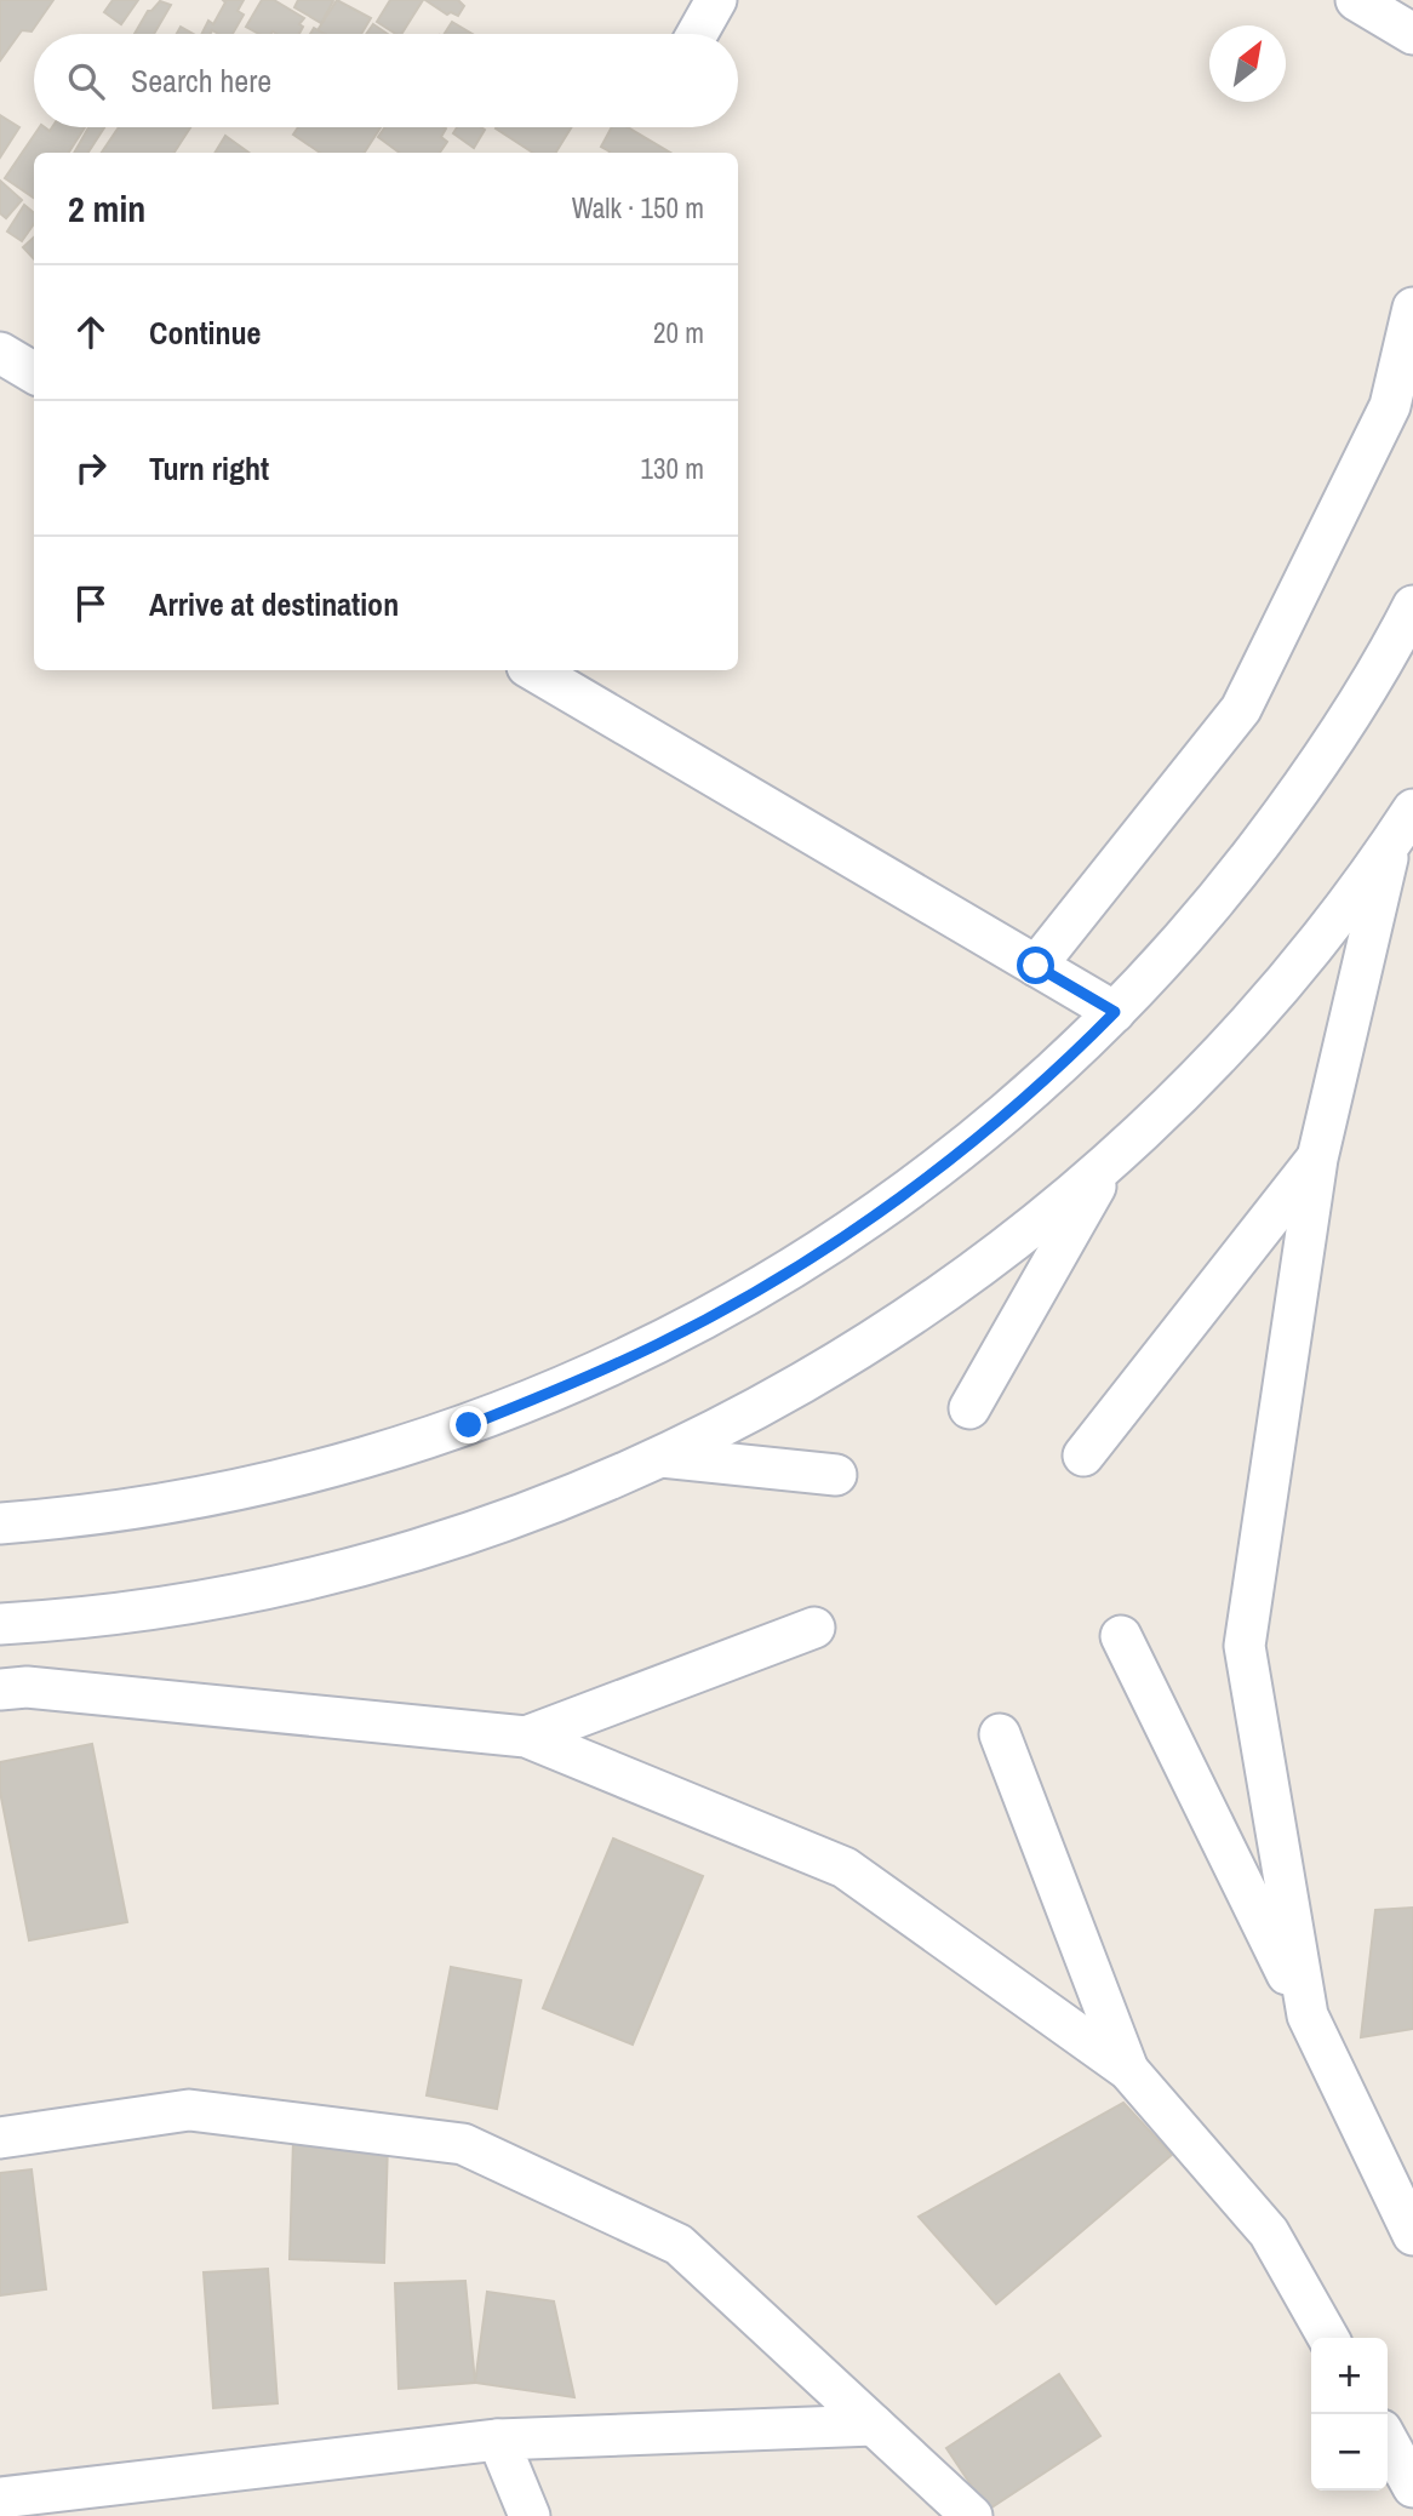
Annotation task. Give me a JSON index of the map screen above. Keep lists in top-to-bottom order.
{
  "north": "top right",
  "page": {
    "search": "Search here",
    "heading": ["2 min", "Walk · 150 m"],
    "list": [
      ["Continue", "20 m"],
      ["Turn right", "130 m"],
      "Arrive at destination"
    ],
    "map_buttons": ["+", "−"]
  }
}
